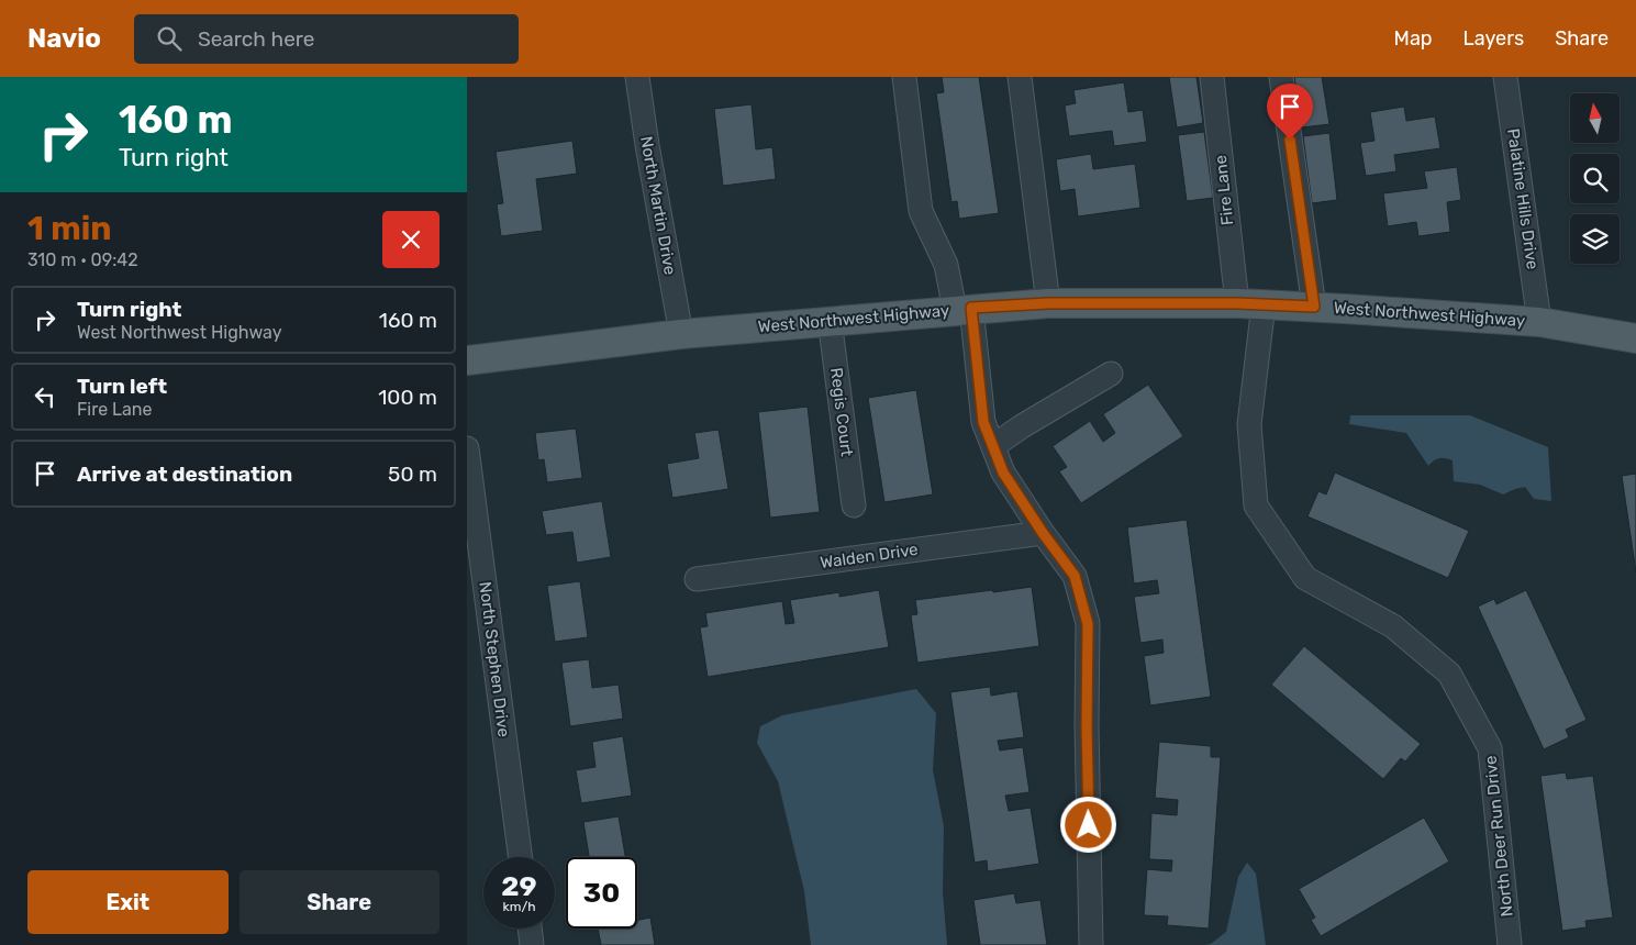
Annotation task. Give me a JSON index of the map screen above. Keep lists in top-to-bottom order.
{
  "streets": {
    "main road": ["West Northwest Highway"],
    "street": [
      "Fire Lane",
      "Palatine Hills Drive",
      "North Martin Drive",
      "Regis Court",
      "Walden Drive",
      "North Stephen Drive",
      "North Deer Run Drive"
    ]
  },
  "crossings": [
    ["Fire Lane", "West Northwest Highway"],
    ["Fire Lane", "North Deer Run Drive"],
    ["Palatine Hills Drive", "West Northwest Highway"],
    ["North Martin Drive", "West Northwest Highway"],
    ["West Northwest Highway", "Regis Court"],
    ["West Northwest Highway", "North Deer Run Drive"]
  ],
  "north": "top",
  "page": {
    "header": "Navio",
    "search": "Search here",
    "nav": ["Map", "Layers", "Share"],
    "turn": ["160 m", "Turn right"],
    "heading": ["1 min", "310 m · 09:42"],
    "list": [
      {
        "name": "Turn right",
        "note": "West Northwest Highway",
        "value": "160 m"
      },
      {
        "name": "Turn left",
        "note": "Fire Lane",
        "value": "100 m"
      },
      {
        "name": "Arrive at destination",
        "value": "50 m"
      }
    ],
    "speed": "29 km/h",
    "limit": "30",
    "buttons": ["Exit", "Share"]
  }
}
